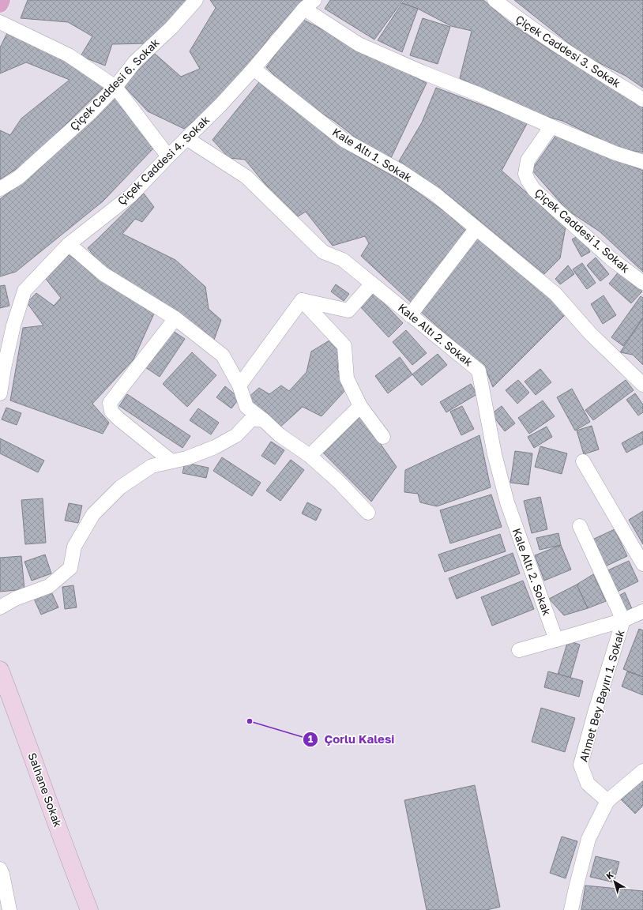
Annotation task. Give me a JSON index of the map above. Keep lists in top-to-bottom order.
{
  "streets": {
    "street": [
      "Çiçek Caddesi 3. Sokak",
      "Çiçek Caddesi 6. Sokak",
      "Kale Altı 1. Sokak",
      "Çiçek Caddesi 4. Sokak",
      "Çiçek Caddesi 1. Sokak",
      "Kale Altı 2. Sokak",
      "Ahmet Bey Bayırı 1. Sokak",
      "Salhane Sokak"
    ]
  },
  "crossings": [
    ["Kale Altı 1. Sokak", "Çiçek Caddesi 4. Sokak"],
    ["Çiçek Caddesi 4. Sokak", "Kale Altı 2. Sokak"]
  ],
  "places": ["Çorlu Kalesi"],
  "north": "top left"
}
